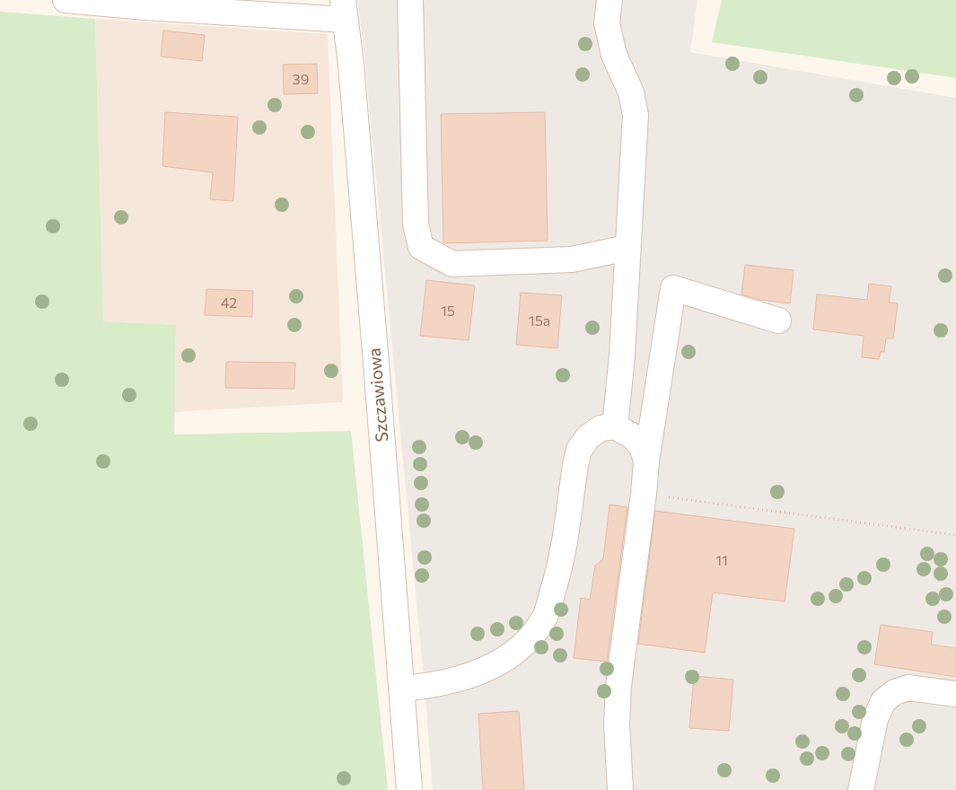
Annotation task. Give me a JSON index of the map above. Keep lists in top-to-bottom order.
{
  "streets": {
    "street": ["Szczawiowa"]
  },
  "house_numbers": [
    "39",
    "42",
    "15",
    "15a",
    "11"
  ]
}
